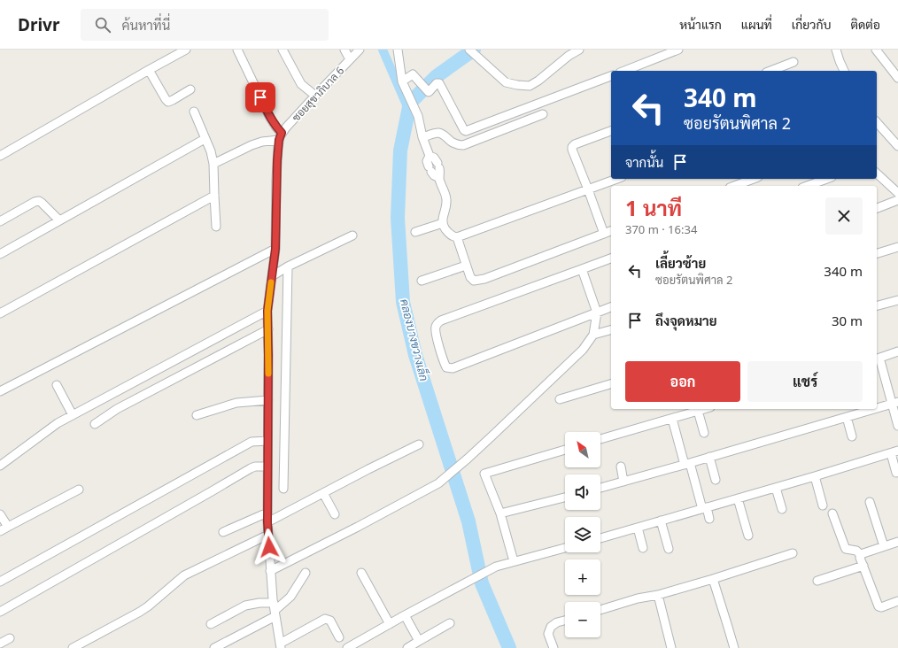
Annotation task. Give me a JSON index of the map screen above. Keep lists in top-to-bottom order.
{
  "streets": {
    "street": ["ซอยสุขาภิบาล 6"]
  },
  "water": ["คลองบางขวางเล็ก"],
  "north": "top left",
  "page": {
    "header": "Drivr",
    "search": "ค้นหาที่นี่",
    "nav": [
      "หน้าแรก",
      "แผนที่",
      "เกี่ยวกับ",
      "ติดต่อ"
    ],
    "turn": ["340 m", "ซอยรัตนพิศาล 2"],
    "then": "จากนั้น",
    "heading": ["1 นาที", "370 m · 16:34"],
    "list": [
      {
        "name": "เลี้ยวซ้าย",
        "note": "ซอยรัตนพิศาล 2",
        "value": "340 m"
      },
      {
        "name": "ถึงจุดหมาย",
        "value": "30 m"
      }
    ],
    "buttons": ["ออก", "แชร์"],
    "map_buttons": ["+", "−"]
  }
}
